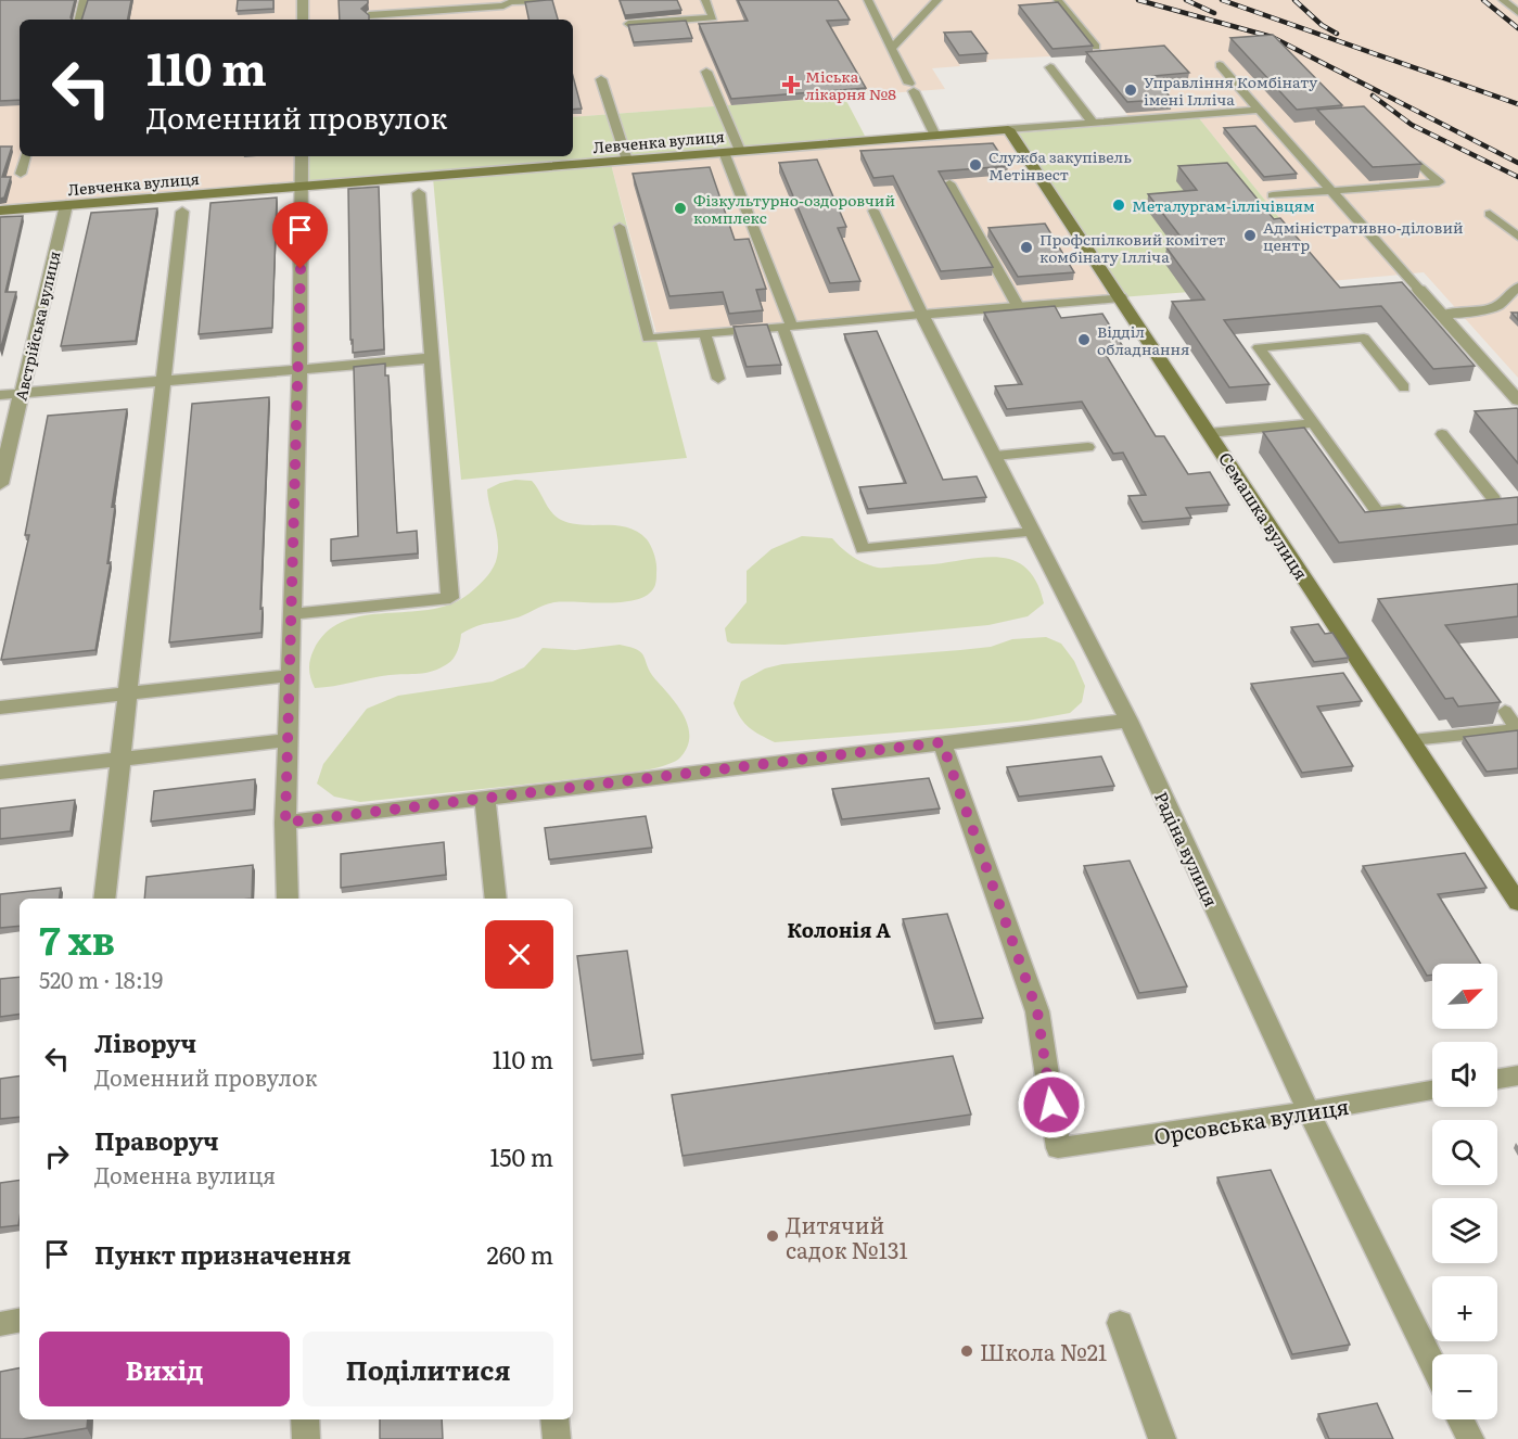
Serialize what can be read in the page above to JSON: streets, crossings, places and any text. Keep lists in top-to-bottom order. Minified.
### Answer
{"streets":{"street":["Левченка вулиця","Австрійська вулиця","Семашка вулиця","Радіна вулиця","Орсовська вулиця"]},"crossings":[["Левченка вулиця","Австрійська вулиця"],["Левченка вулиця","Семашка вулиця"],["Радіна вулиця","Орсовська вулиця"]],"districts":["Колонія А"],"places":{"health":["Міська лікарня №8"],"other":["Управління Комбінату імені Ілліча","Служба закупівель Метінвест","Металургам-іллічівцям","Фізкультурно-оздоровчий комплекс","Адміністративно-діловий центр","Профспілковий комітет комбінату Ілліча","Відділ обладнання","Дитячий садок №131","Школа №21"]},"north":"top right","page":{"turn":["110 m","Доменний провулок"],"heading":["7 хв","520 m · 18:19"],"map_buttons":["+","−"],"list":[{"name":"Ліворуч","note":"Доменний провулок","value":"110 m"},{"name":"Праворуч","note":"Доменна вулиця","value":"150 m"},{"name":"Пункт призначення","value":"260 m"}],"buttons":["Вихід","Поділитися"]}}
